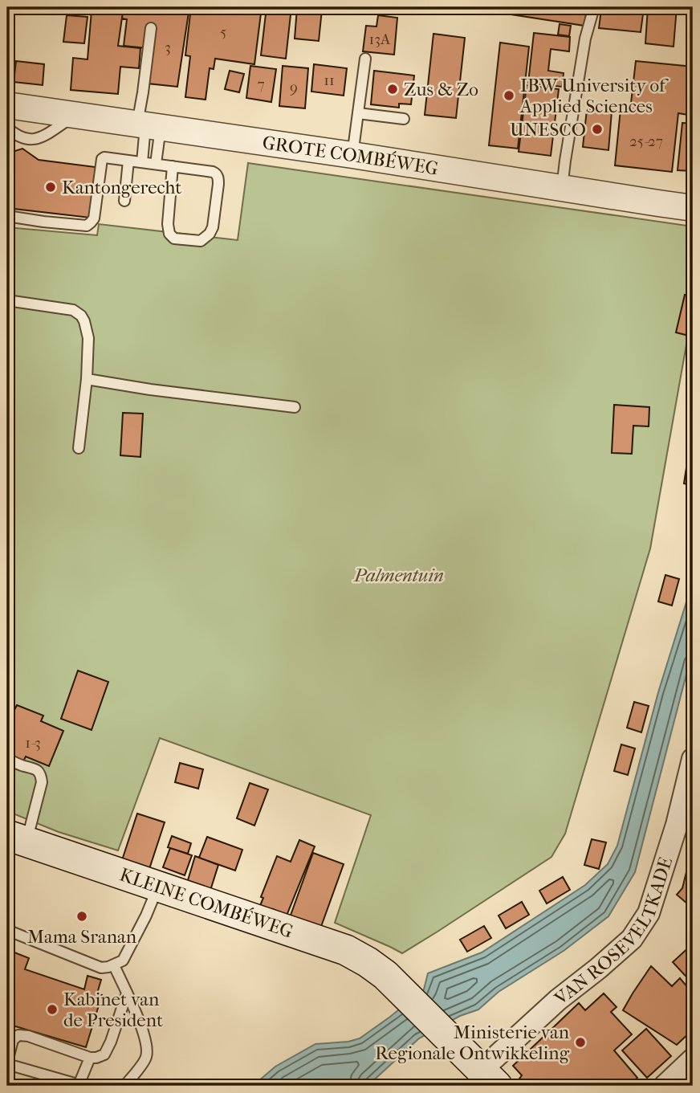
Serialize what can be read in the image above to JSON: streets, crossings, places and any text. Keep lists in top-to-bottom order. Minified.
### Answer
{"streets":{"main road":["KLEINE COMBÉWEG"],"street":["GROTE COMBÉWEG","VAN ROSEVELTKADE"]},"crossings":[["KLEINE COMBÉWEG","VAN ROSEVELTKADE"]],"parks":["Palmentuin"],"places":["Zus & Zo","IBW University of Applied Sciences","UNESCO","Kantongerecht","Mama Sranan","Kabinet van de President","Ministerie van Regionale Ontwikkeling"],"house_numbers":["5","13A","3","11","7","9","25-27","1-3"]}
